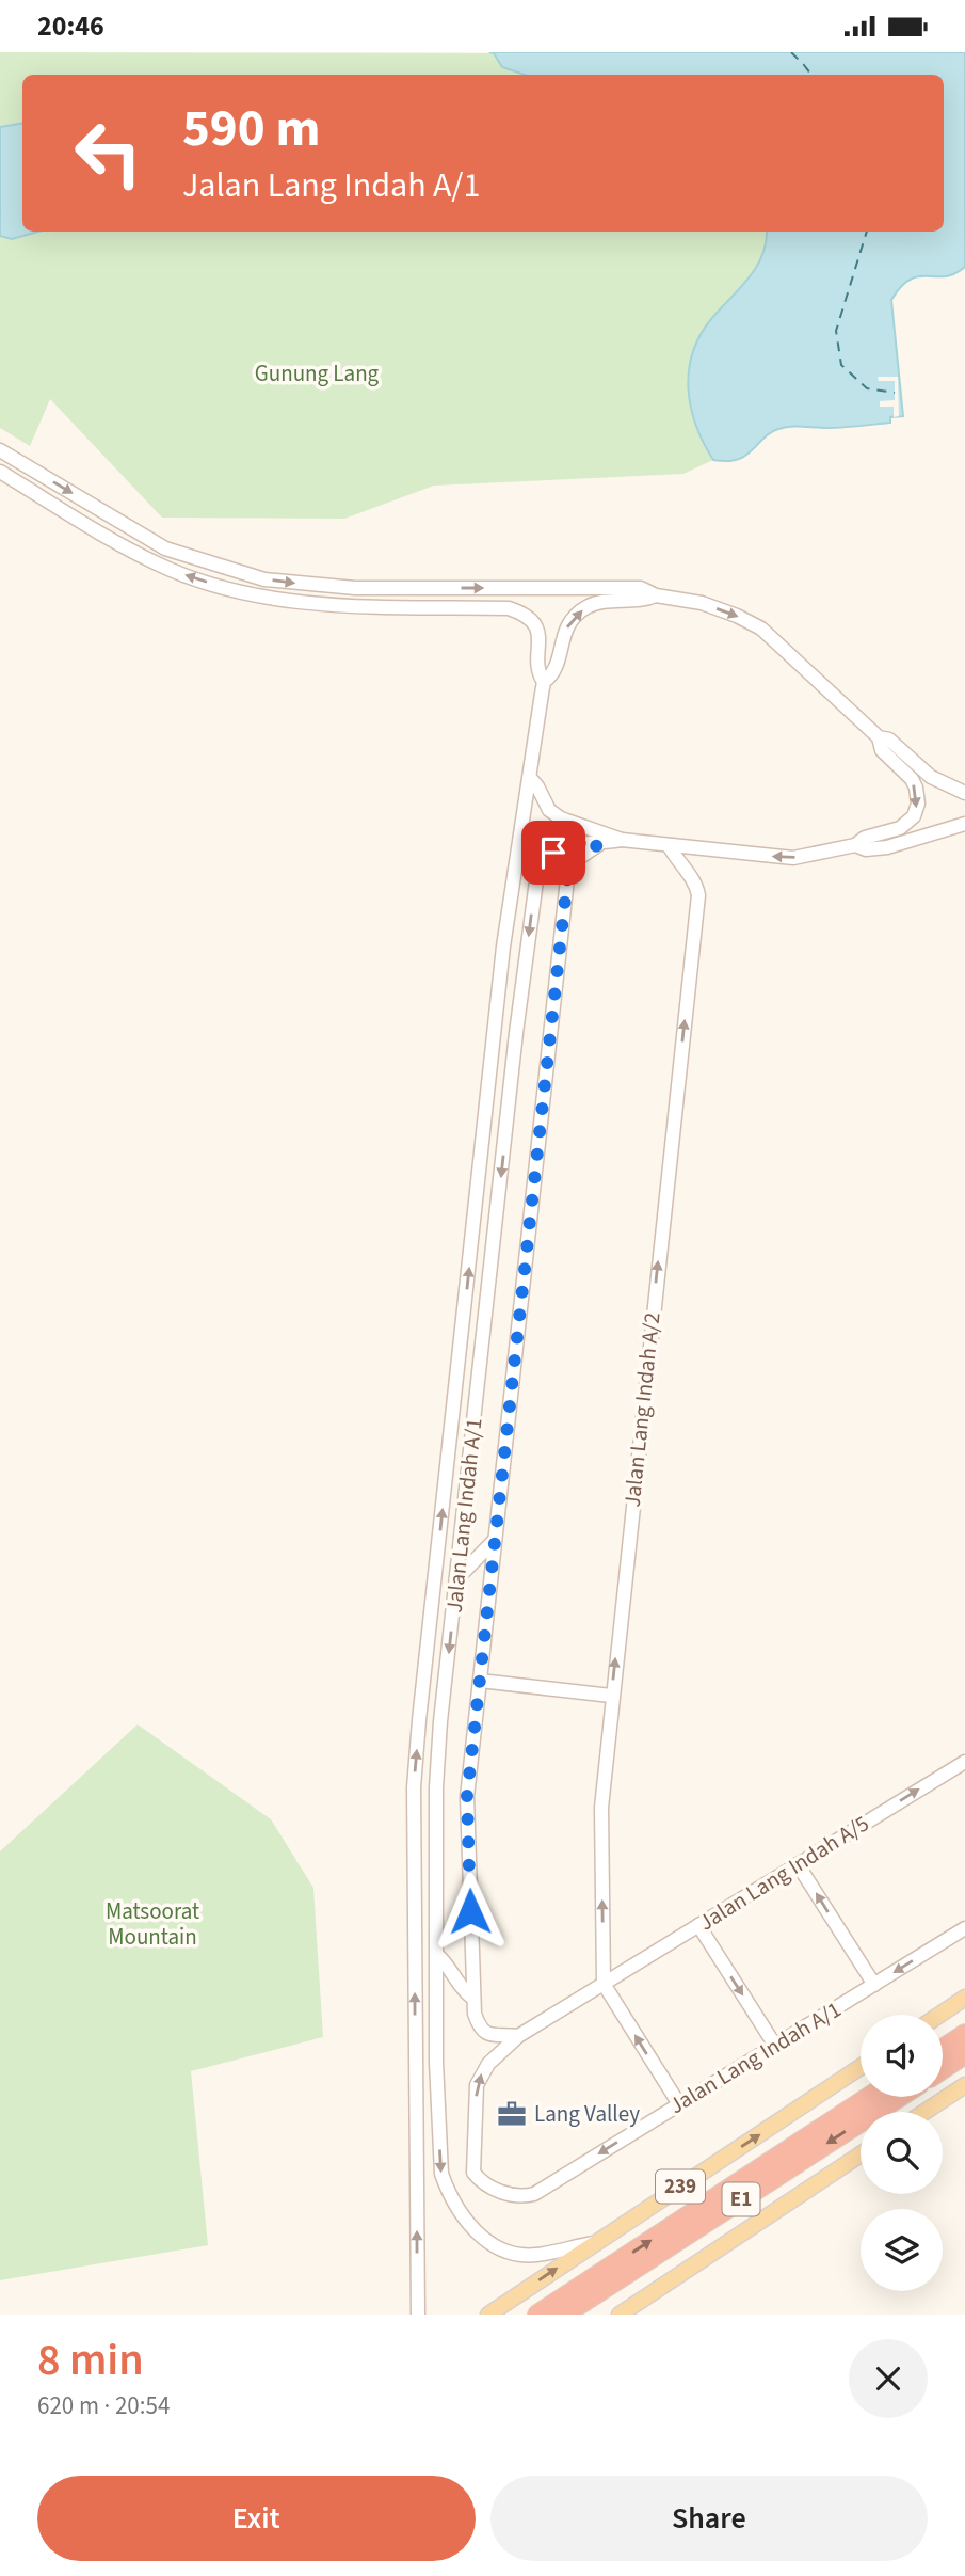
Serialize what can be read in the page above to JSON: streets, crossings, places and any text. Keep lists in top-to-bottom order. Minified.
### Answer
{"streets":{"highway":["E1"],"main road":["239"],"street":["Jalan Lang Indah A/2","Jalan Lang Indah A/1","Jalan Lang Indah A/5"]},"crossings":[["Jalan Lang Indah A/2","Jalan Lang Indah A/5"],["Jalan Lang Indah A/1","Jalan Lang Indah A/5"],["Jalan Lang Indah A/1","239"]],"one_way":["Jalan Lang Indah A/2","Jalan Lang Indah A/5"],"parks":["Gunung Lang","Matsoorat Mountain"],"places":{"office":["Lang Valley"]},"page":{"status":"20:46","turn":["590 m","Jalan Lang Indah A/1"],"heading":["8 min","620 m · 20:54"],"buttons":["Exit","Share"]}}
